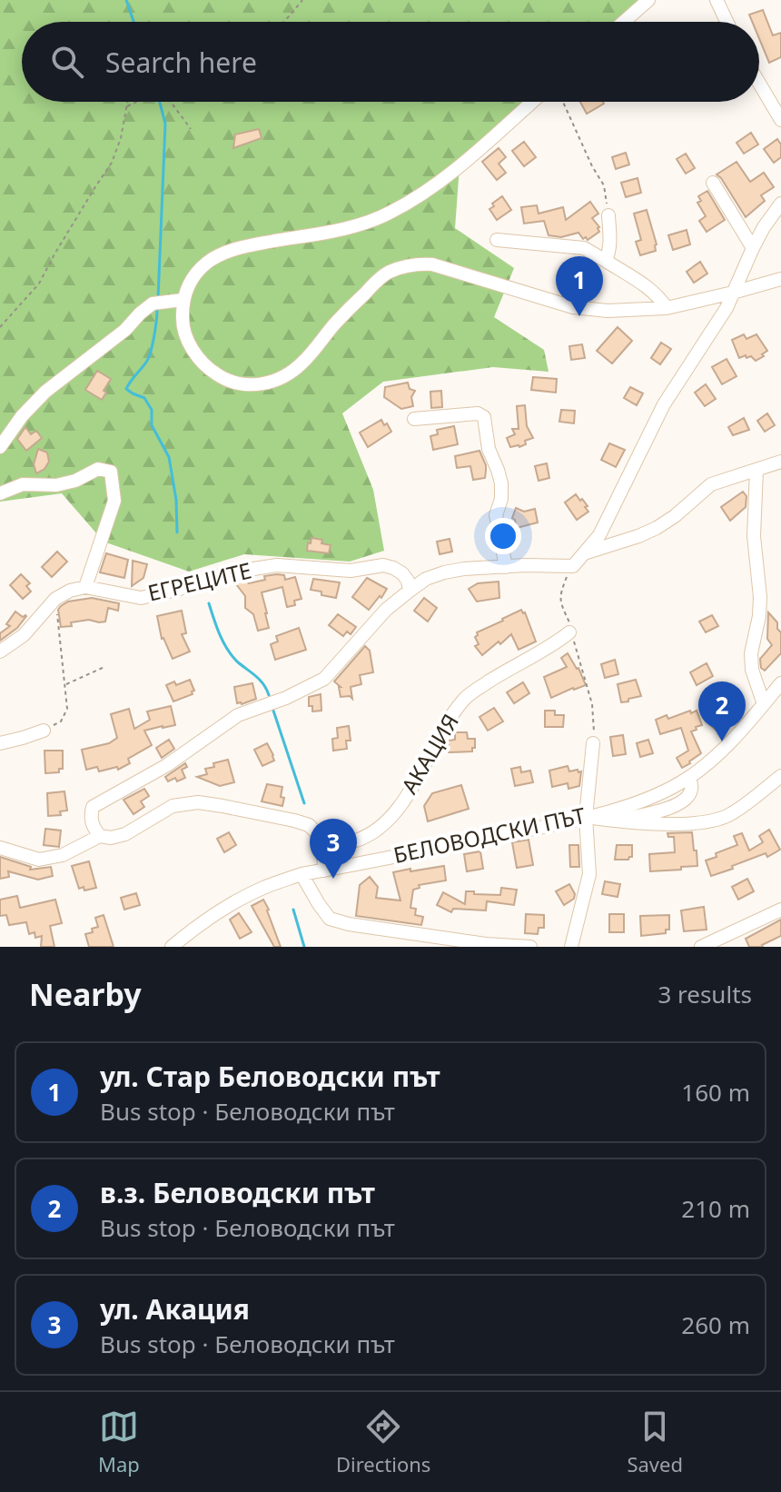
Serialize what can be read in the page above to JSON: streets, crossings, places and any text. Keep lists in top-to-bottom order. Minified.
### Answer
{"streets":{"street":["ЕГРЕЦИТЕ","АКАЦИЯ","БЕЛОВОДСКИ ПЪТ"]},"page":{"search":"Search here","pins":["1","2","3"],"heading":["Nearby","3 results"],"list":[{"mark":"1","name":"ул. Стар Беловодски път","note":"Bus stop · Беловодски път","value":"160 m"},{"mark":"2","name":"в.з. Беловодски път","note":"Bus stop · Беловодски път","value":"210 m"},{"mark":"3","name":"ул. Акация","note":"Bus stop · Беловодски път","value":"260 m"}],"nav":["Map","Directions","Saved"]}}
